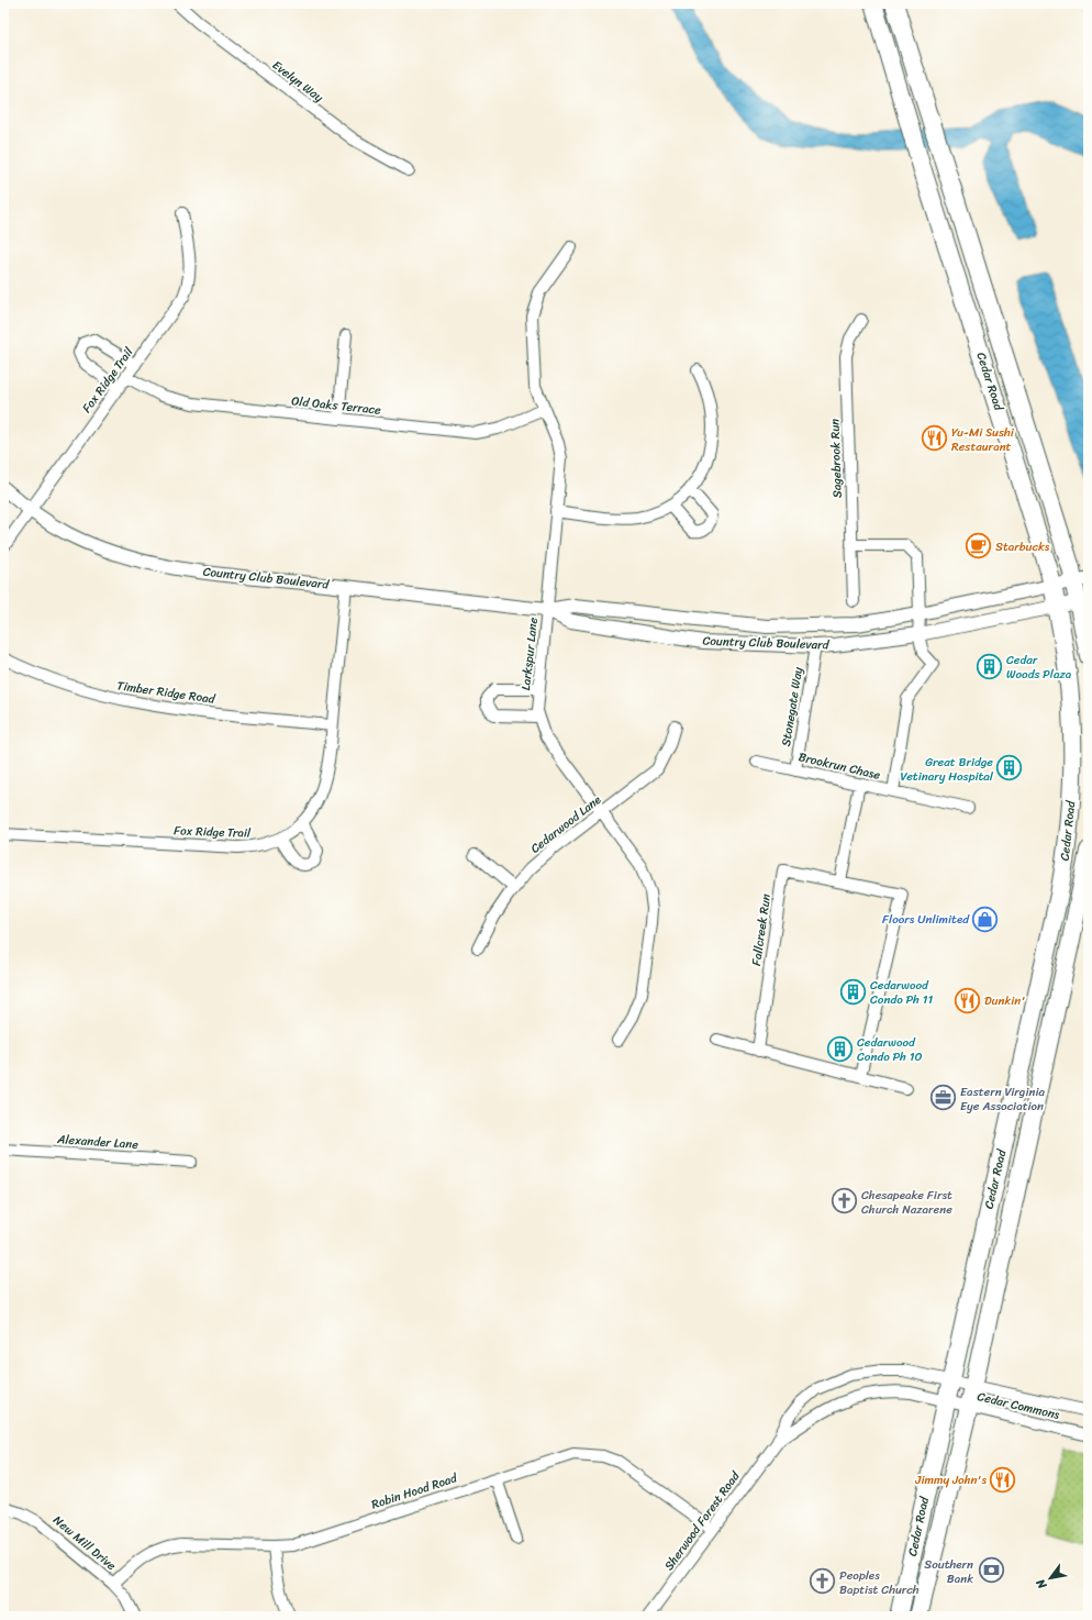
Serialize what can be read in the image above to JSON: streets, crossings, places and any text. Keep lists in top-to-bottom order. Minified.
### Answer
{"streets":{"main road":["Cedar Road"],"street":["Evelyn Way","Fox Ridge Trail","Old Oaks Terrace","Sagebrook Run","Country Club Boulevard","Larkspur Lane","Timber Ridge Road","Stonegate Way","Brookrun Chase","Cedarwood Lane","Fallcreek Run","Alexander Lane","Cedar Commons","Robin Hood Road","Sherwood Forest Road","New Mill Drive"]},"crossings":[["Fox Ridge Trail","Old Oaks Terrace"],["Fox Ridge Trail","Country Club Boulevard"],["Fox Ridge Trail","Timber Ridge Road"],["Cedar Road","Country Club Boulevard"],["Cedar Road","Cedar Commons"],["Cedar Road","Sherwood Forest Road"],["Old Oaks Terrace","Larkspur Lane"],["Country Club Boulevard","Larkspur Lane"],["Country Club Boulevard","Stonegate Way"],["Larkspur Lane","Cedarwood Lane"],["Stonegate Way","Brookrun Chase"],["Cedar Commons","Sherwood Forest Road"],["Robin Hood Road","Sherwood Forest Road"],["Robin Hood Road","New Mill Drive"]],"places":{"restaurant":["Yu-Mi Sushi Restaurant","Dunkin'","Jimmy John's"],"cafe":["Starbucks"],"building":["Cedar Woods Plaza","Great Bridge Vetinary Hospital","Cedarwood Condo Ph 11","Cedarwood Condo Ph 10"],"shop":["Floors Unlimited"],"office":["Eastern Virginia Eye Association"],"church":["Chesapeake First Church Nazarene","Peoples Baptist Church"],"bank":["Southern Bank"]},"north":"bottom left"}
